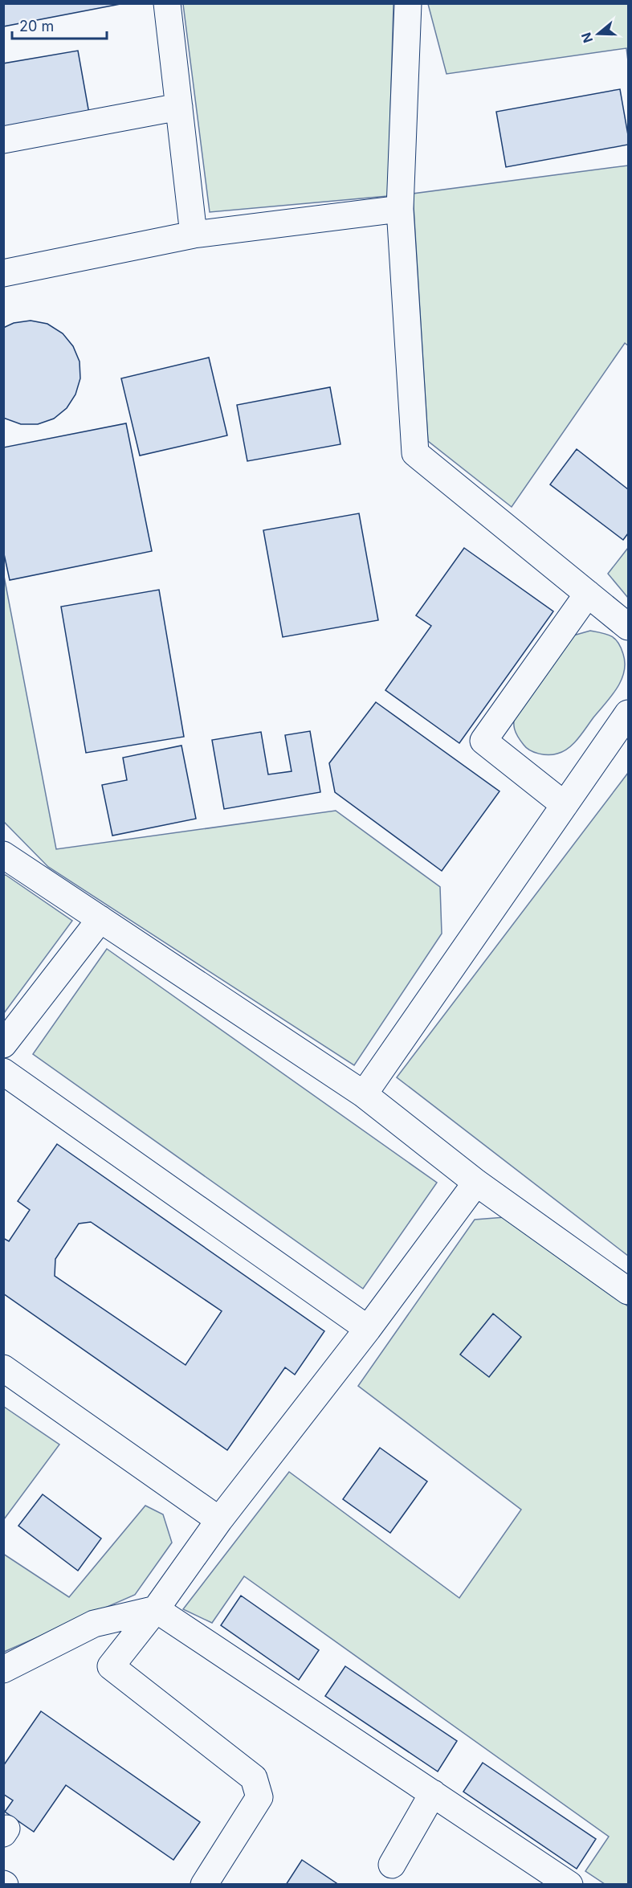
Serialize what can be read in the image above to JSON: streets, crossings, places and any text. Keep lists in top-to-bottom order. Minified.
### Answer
{"scale_bar":"20 m","north":"left"}
